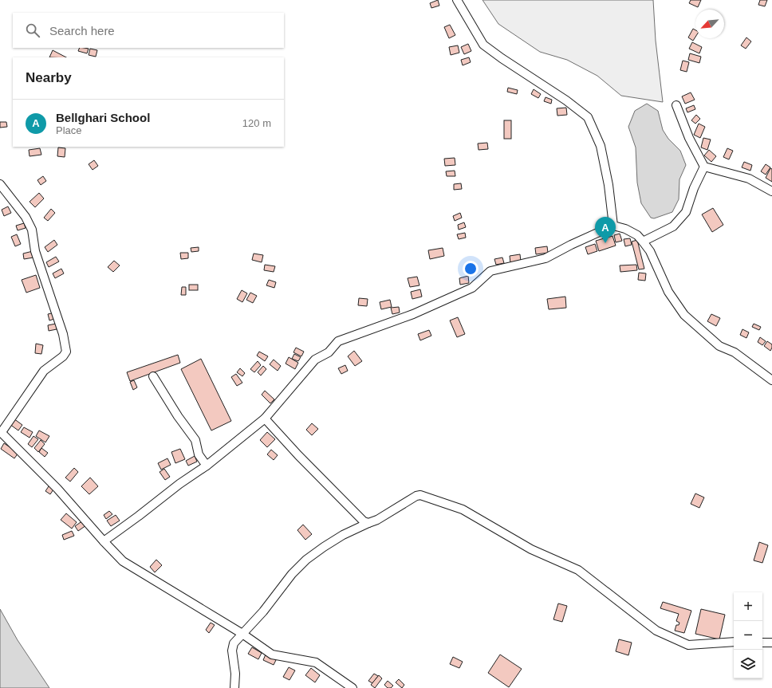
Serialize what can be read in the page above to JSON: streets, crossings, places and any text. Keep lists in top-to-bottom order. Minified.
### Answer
{"north":"bottom left","page":{"search":"Search here","heading":"Nearby","list":[{"mark":"A","name":"Bellghari School","note":"Place","value":"120 m"}],"pins":"A","map_buttons":["+","−"]}}
